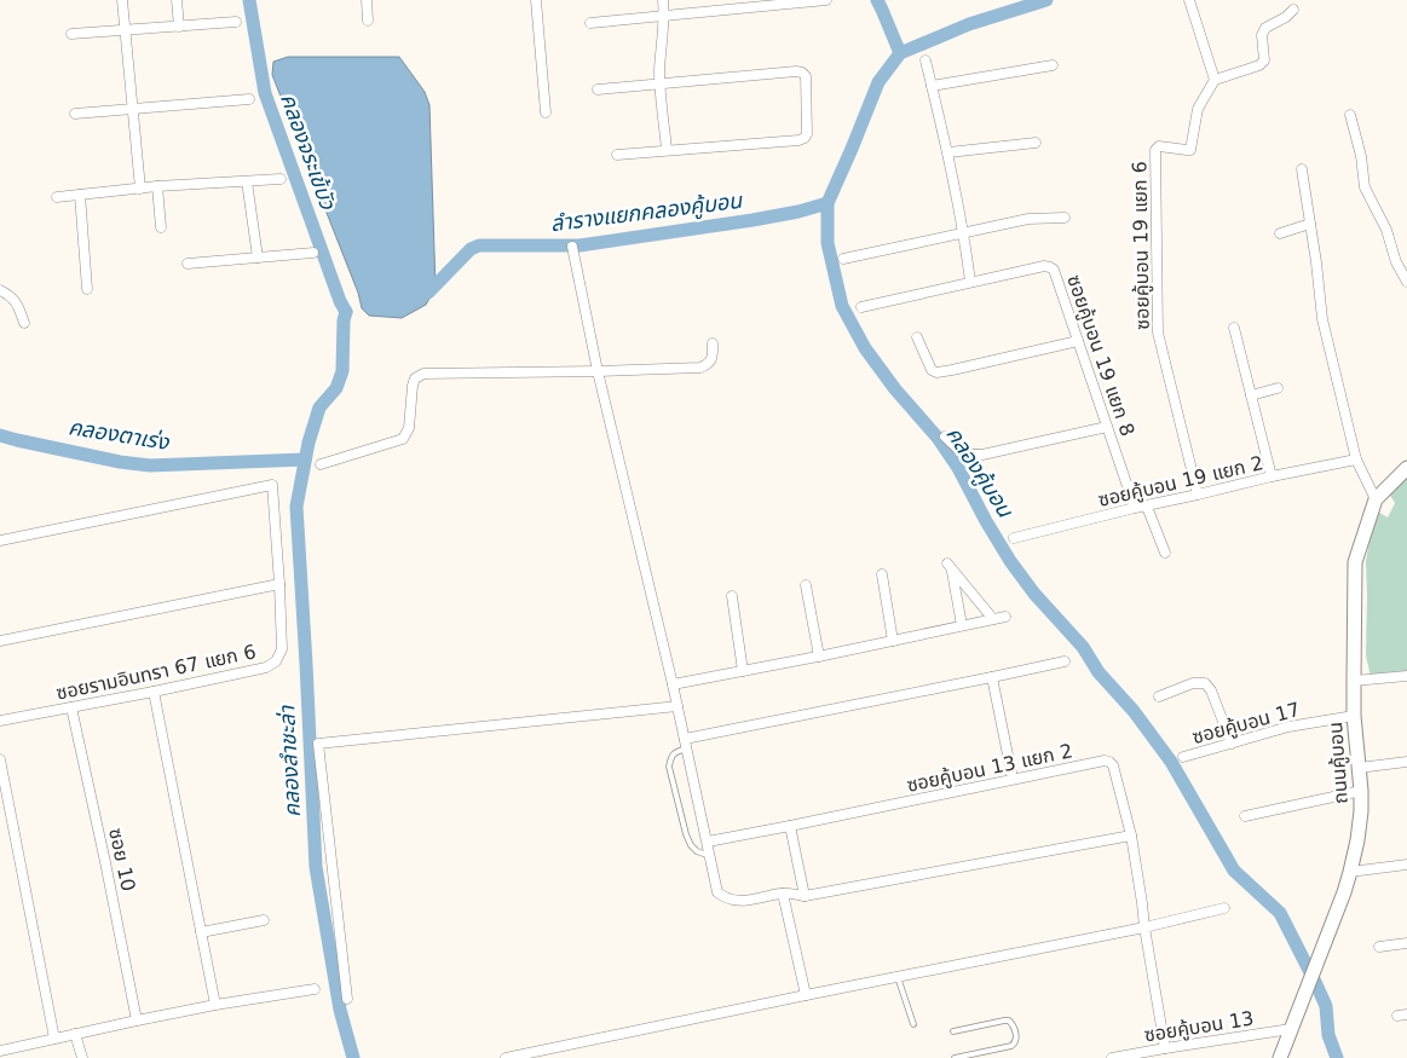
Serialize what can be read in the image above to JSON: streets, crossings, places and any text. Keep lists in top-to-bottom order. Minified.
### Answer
{"streets":{"main road":["ถนนคู้บอน"],"street":["ซอยคู้บอน 19 แยก 6","ซอยคู้บอน 19 แยก 8","ซอยคู้บอน 19 แยก 2","ซอยรามอินทรา 67 แยก 6","ซอยคู้บอน 17","ซอยคู้บอน 13 แยก 2","ซอย 10","ซอยคู้บอน 13"]},"crossings":[["ซอยคู้บอน 19 แยก 6","ซอยคู้บอน 19 แยก 2"],["ซอยคู้บอน 19 แยก 8","ซอยคู้บอน 19 แยก 2"],["ซอยรามอินทรา 67 แยก 6","ซอย 10"],["ซอยคู้บอน 17","ถนนคู้บอน"],["ถนนคู้บอน","ซอยคู้บอน 13"],["ซอยคู้บอน 13 แยก 2","ซอยคู้บอน 13"]],"water":["คลองจระเข้บัว","ลำรางแยกคลองคู้บอน","คลองตาเร่ง","คลองคู้บอน","คลองลำชะล่า"]}
